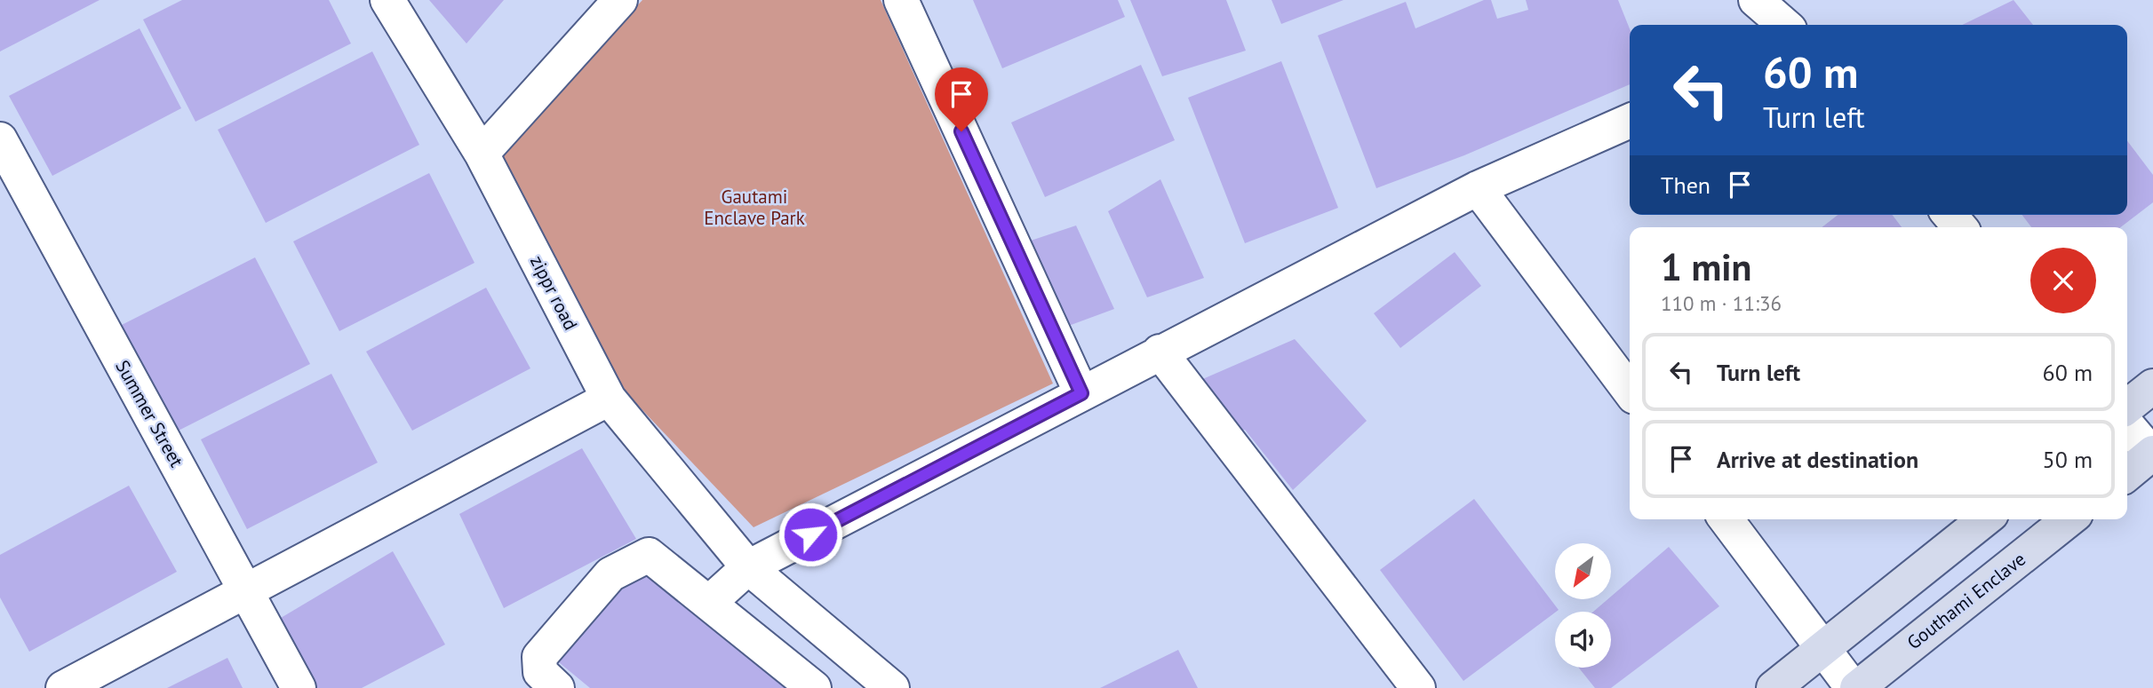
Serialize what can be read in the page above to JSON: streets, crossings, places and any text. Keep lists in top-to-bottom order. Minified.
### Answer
{"streets":{"street":["zippr road","Summer Street","Gouthami Enclave"]},"parks":["Gautami Enclave Park"],"north":"bottom left","page":{"turn":["60 m","Turn left"],"then":"Then","heading":["1 min","110 m · 11:36"],"list":[{"name":"Turn left","value":"60 m"},{"name":"Arrive at destination","value":"50 m"}]}}
